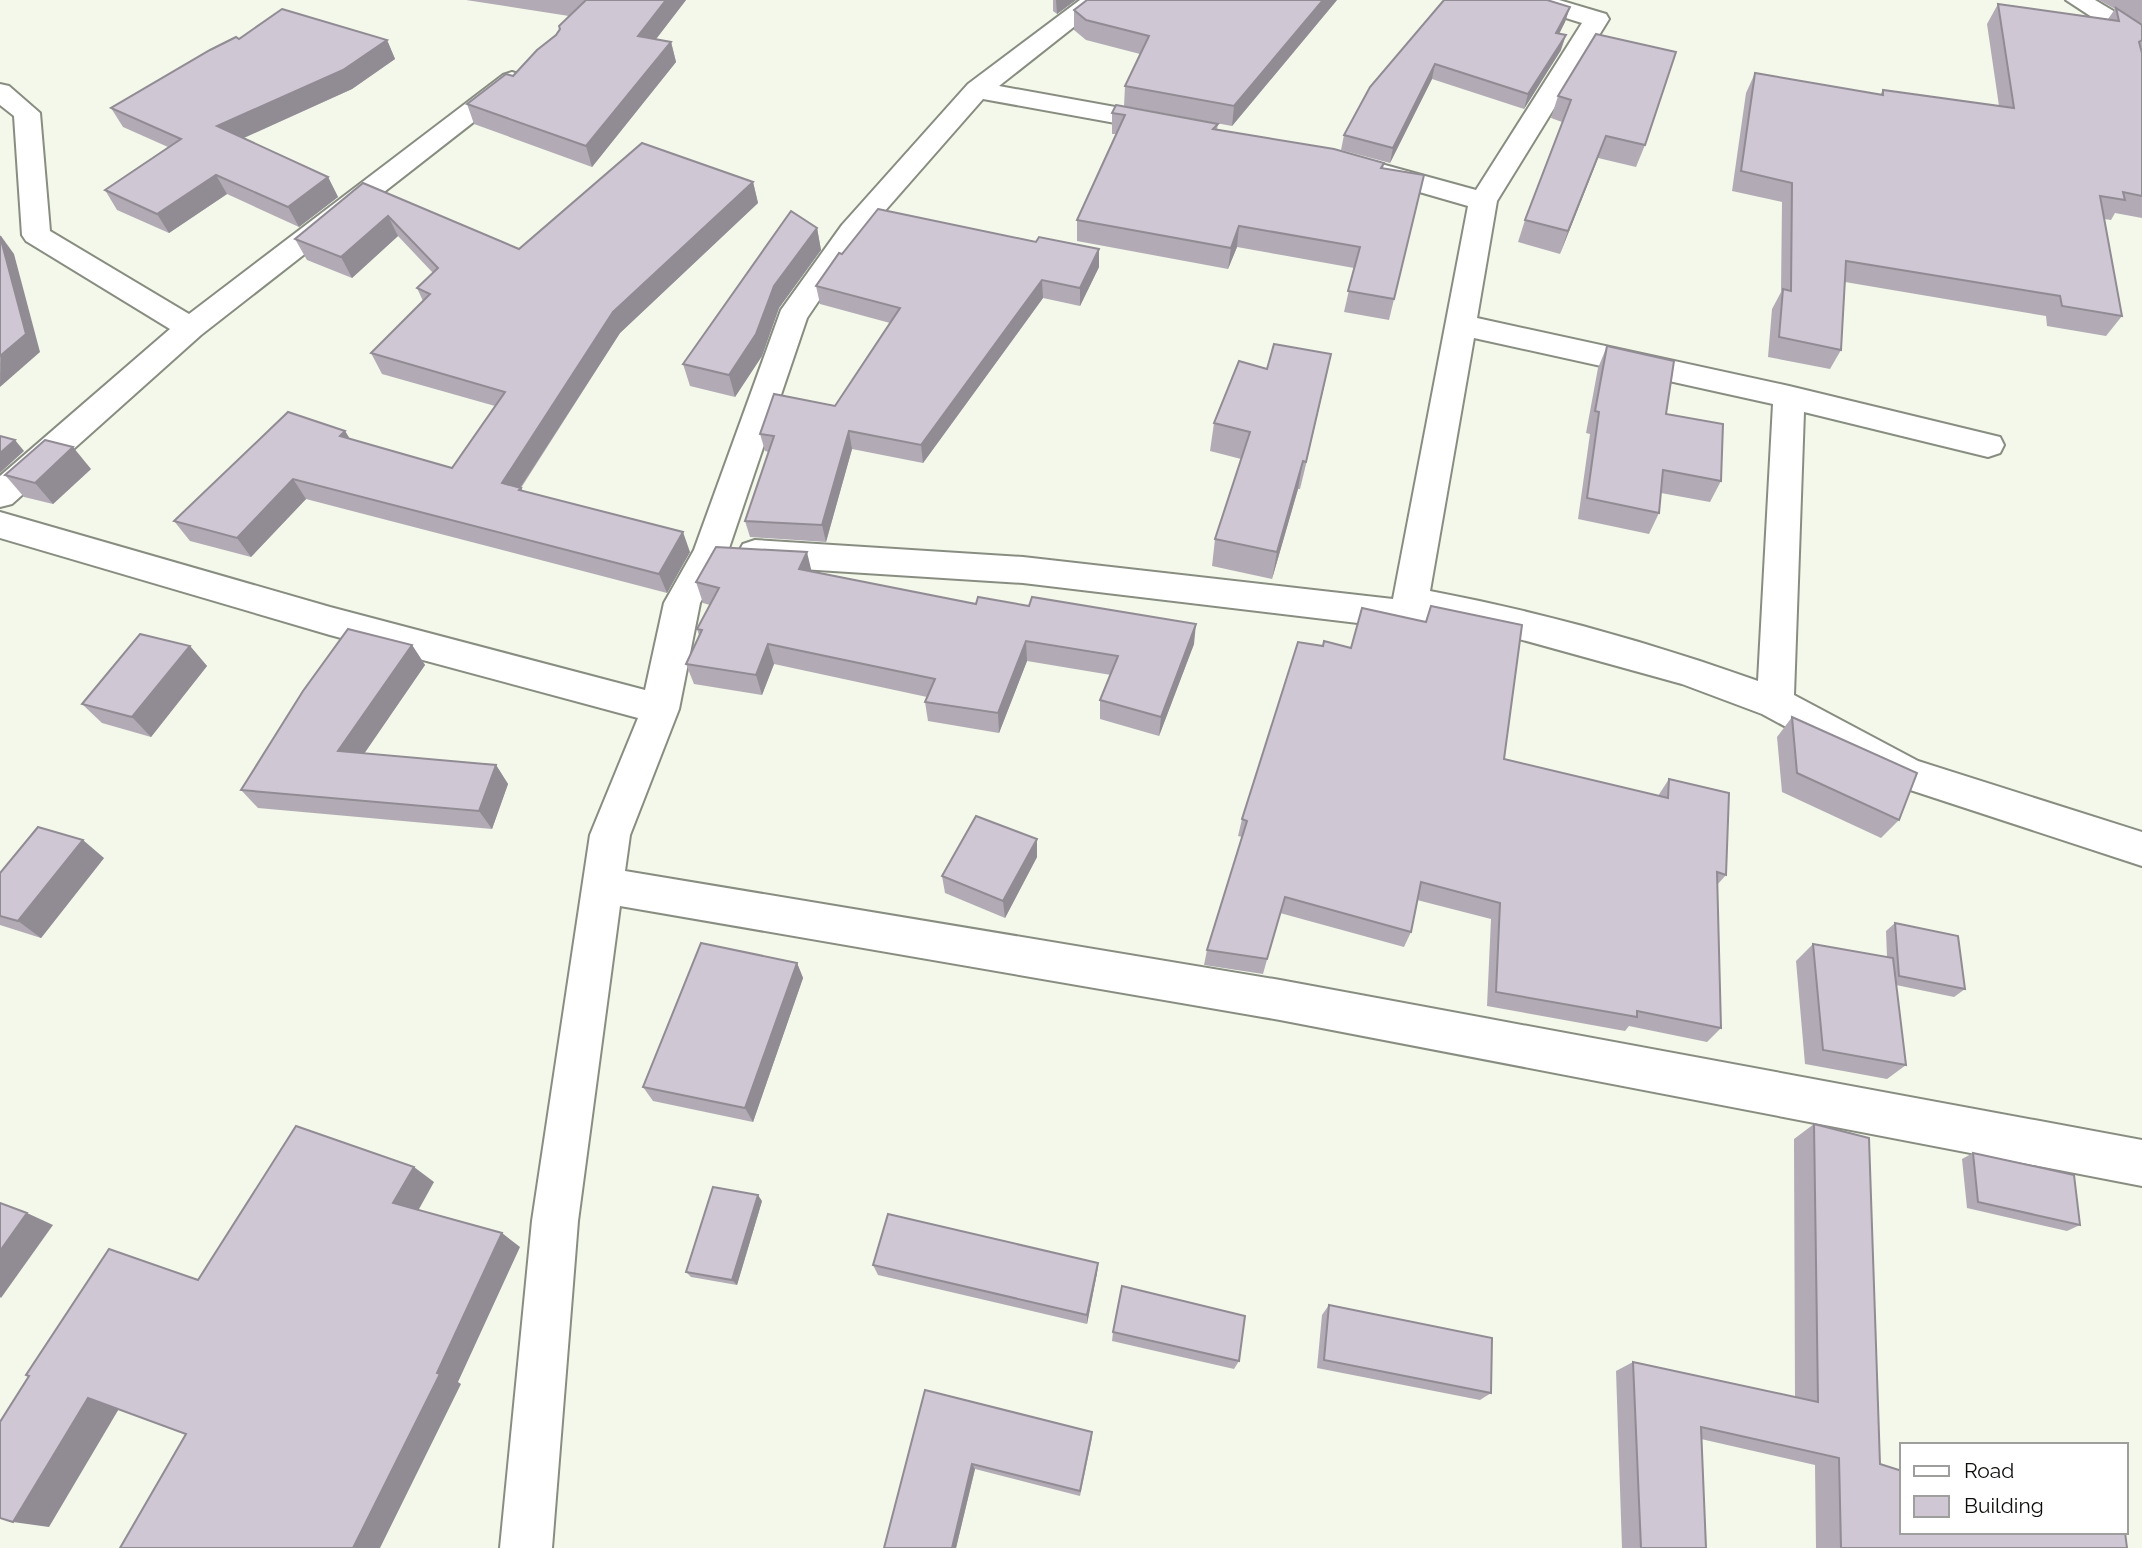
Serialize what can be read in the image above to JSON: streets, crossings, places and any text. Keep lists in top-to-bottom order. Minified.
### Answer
{"legend":["Road","Building"]}
